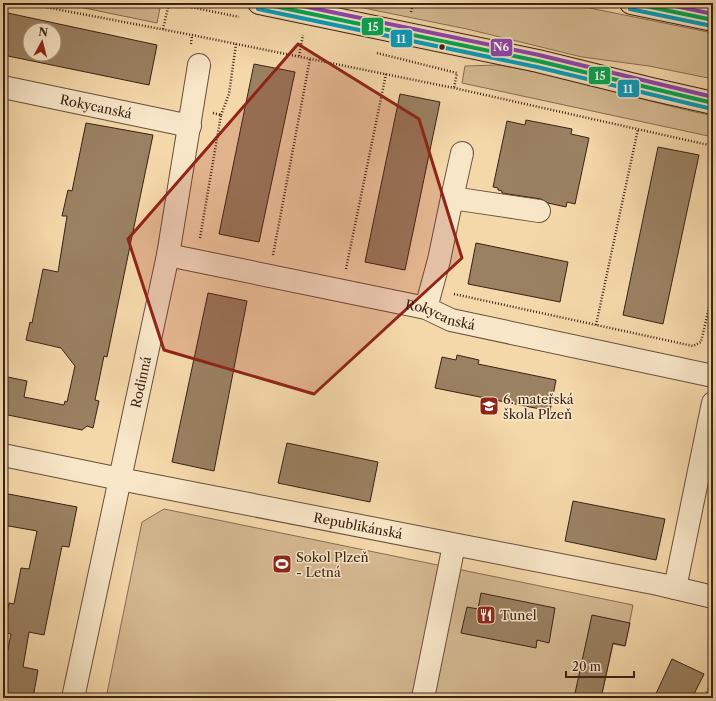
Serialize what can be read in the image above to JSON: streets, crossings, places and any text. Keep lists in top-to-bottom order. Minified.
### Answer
{"streets":{"street":["Rokycanská","Rodinná","Republikánská"]},"crossings":[["Rokycanská","Rodinná"],["Rodinná","Republikánská"]],"places":{"school or university":["6. mateřská škola Plzeň"],"sports":["Sokol Plzeň - Letná"],"restaurant":["Tunel"]},"lines":["transit line 15","transit line N6","transit line 11"],"scale_bar":"20 m","north":"top"}
